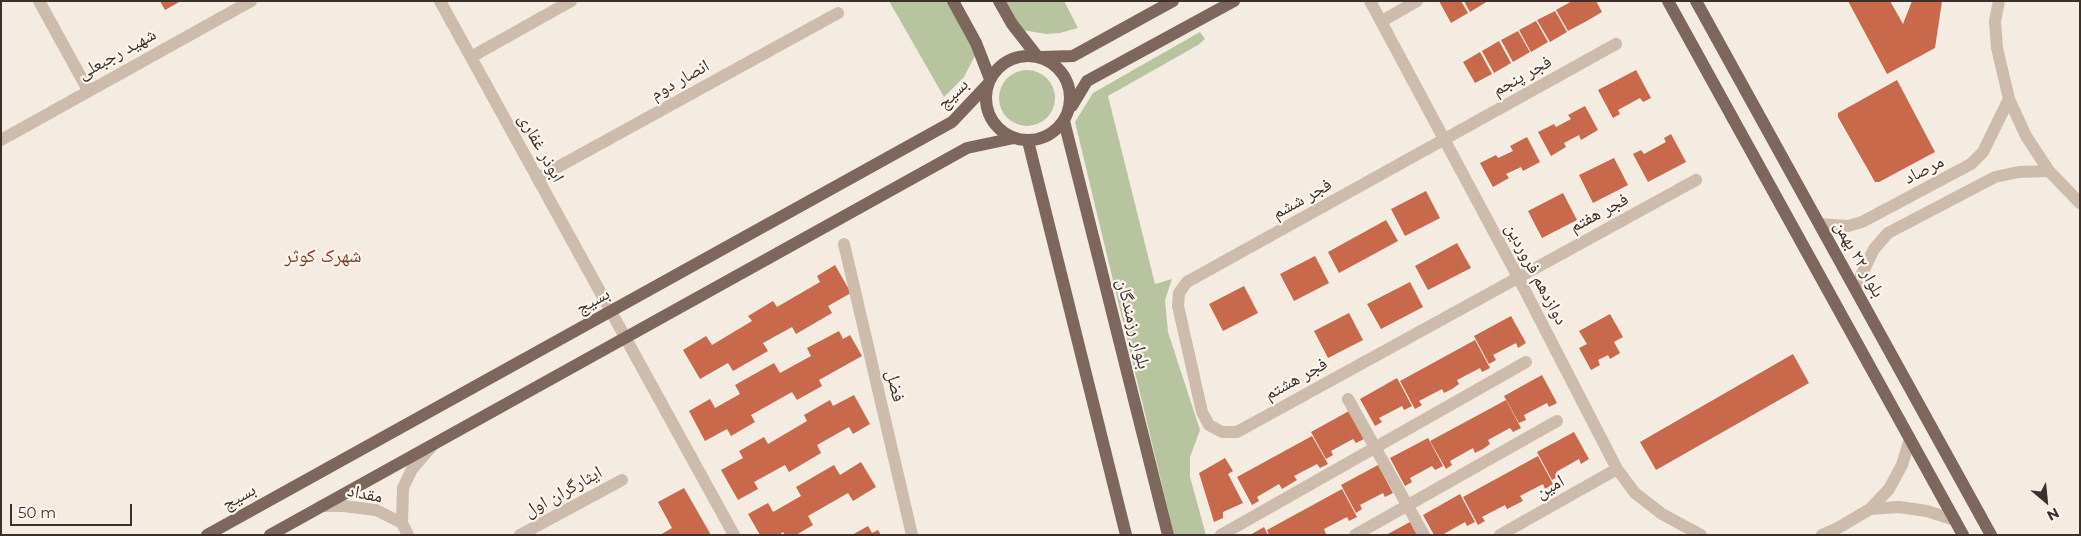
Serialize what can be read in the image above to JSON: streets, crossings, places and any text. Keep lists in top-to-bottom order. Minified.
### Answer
{"streets":{"main road":["بسیج","بلوار ۲۲ بهمن","بلوار رزمندگان"],"street":["شهید رجبعلی","فجر پنجم","انصار دوم","ابوذر غفاری","مرصاد","فجر ششم","فجر هفتم","دوازدهم فروردین","فجر هشتم","فضل","امین","ایثارگران اول","مقداد"]},"crossings":[["فجر پنجم","فجر ششم"],["فجر پنجم","دوازدهم فروردین"],["انصار دوم","ابوذر غفاری"],["بسیج","ابوذر غفاری"],["بسیج","بلوار رزمندگان"],["مرصاد","بلوار ۲۲ بهمن"],["فجر ششم","دوازدهم فروردین"],["فجر ششم","فجر هشتم"],["فجر هفتم","دوازدهم فروردین"],["فجر هفتم","فجر هشتم"],["دوازدهم فروردین","فجر هشتم"],["دوازدهم فروردین","امین"]],"districts":["شهرک کوثر"],"scale_bar":"50 m","north":"bottom right"}
